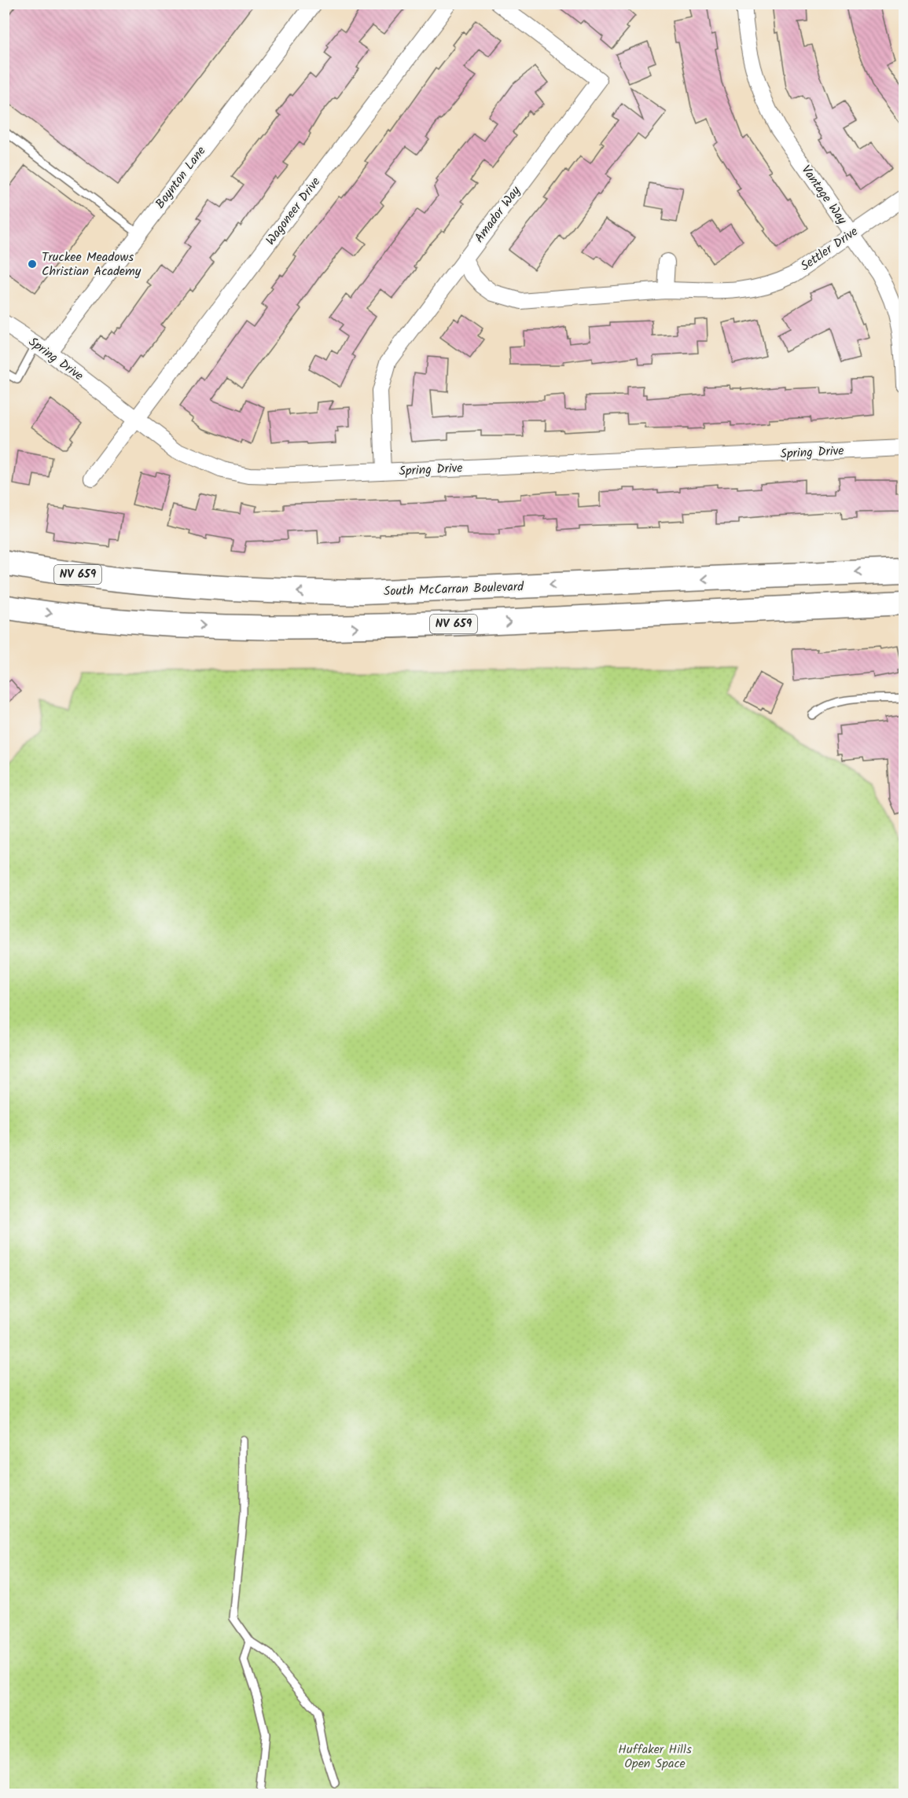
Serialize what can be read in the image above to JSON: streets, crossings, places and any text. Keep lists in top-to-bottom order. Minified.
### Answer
{"streets":{"main road":["NV 659","South McCarran Boulevard"],"street":["Boynton Lane","Vantage Way","Wagoneer Drive","Amador Way","Settler Drive","Spring Drive"]},"crossings":[["Boynton Lane","Spring Drive"],["Vantage Way","Settler Drive"],["Wagoneer Drive","Spring Drive"],["Amador Way","Settler Drive"],["Amador Way","Spring Drive"]],"parks":["Huffaker Hills Open Space"],"places":["Truckee Meadows Christian Academy"]}
